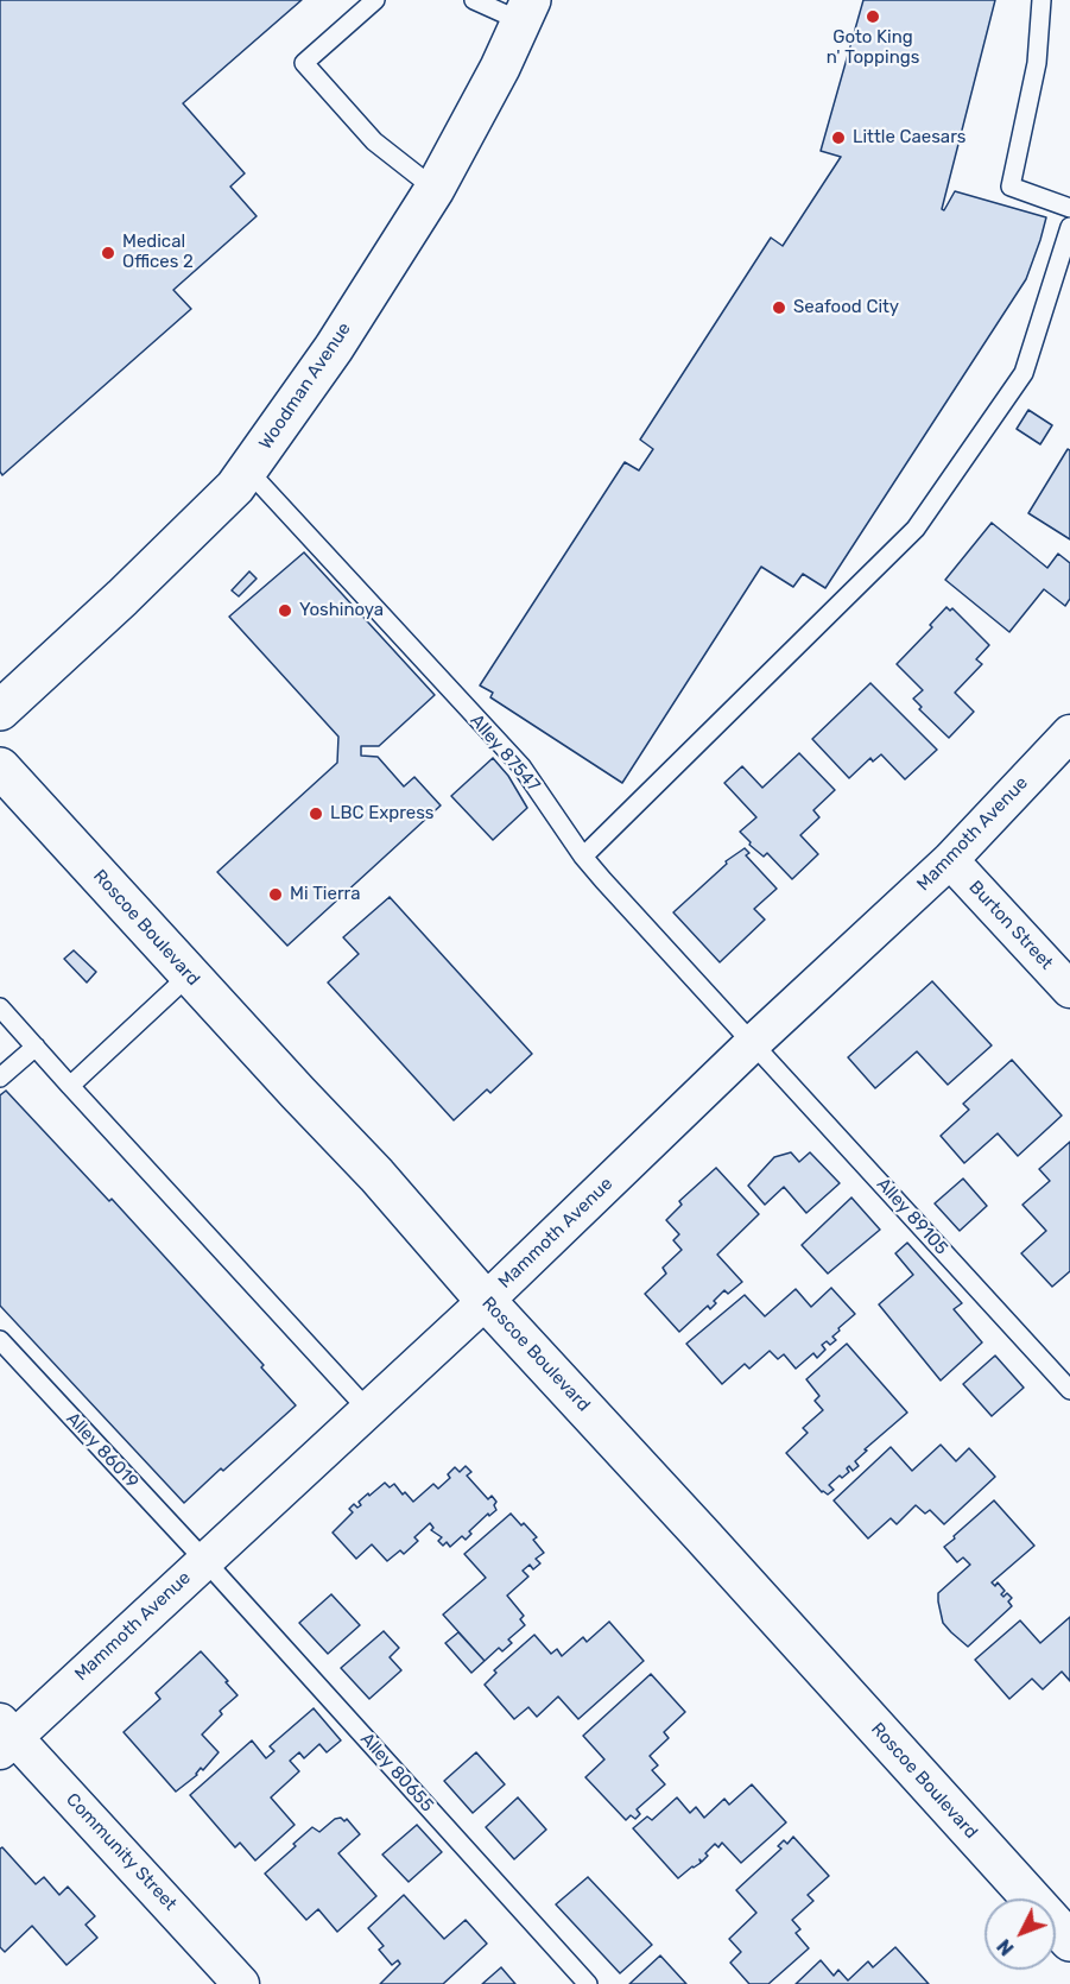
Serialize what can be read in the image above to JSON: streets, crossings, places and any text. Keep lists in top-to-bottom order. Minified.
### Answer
{"streets":{"main road":["Woodman Avenue","Roscoe Boulevard"],"street":["Mammoth Avenue","Burton Street","Community Street"],"lane":["Alley 87547","Alley 89105","Alley 86019","Alley 80655"]},"crossings":[["Woodman Avenue","Alley 87547"],["Alley 87547","Mammoth Avenue"],["Alley 87547","Alley 89105"],["Mammoth Avenue","Burton Street"],["Mammoth Avenue","Roscoe Boulevard"],["Mammoth Avenue","Alley 89105"],["Mammoth Avenue","Alley 86019"],["Mammoth Avenue","Alley 80655"],["Mammoth Avenue","Community Street"],["Alley 86019","Alley 80655"]],"places":["Goto King n' Toppings","Little Caesars","Medical Offices 2","Seafood City","Yoshinoya","LBC Express","Mi Tierra"],"north":"bottom left"}
